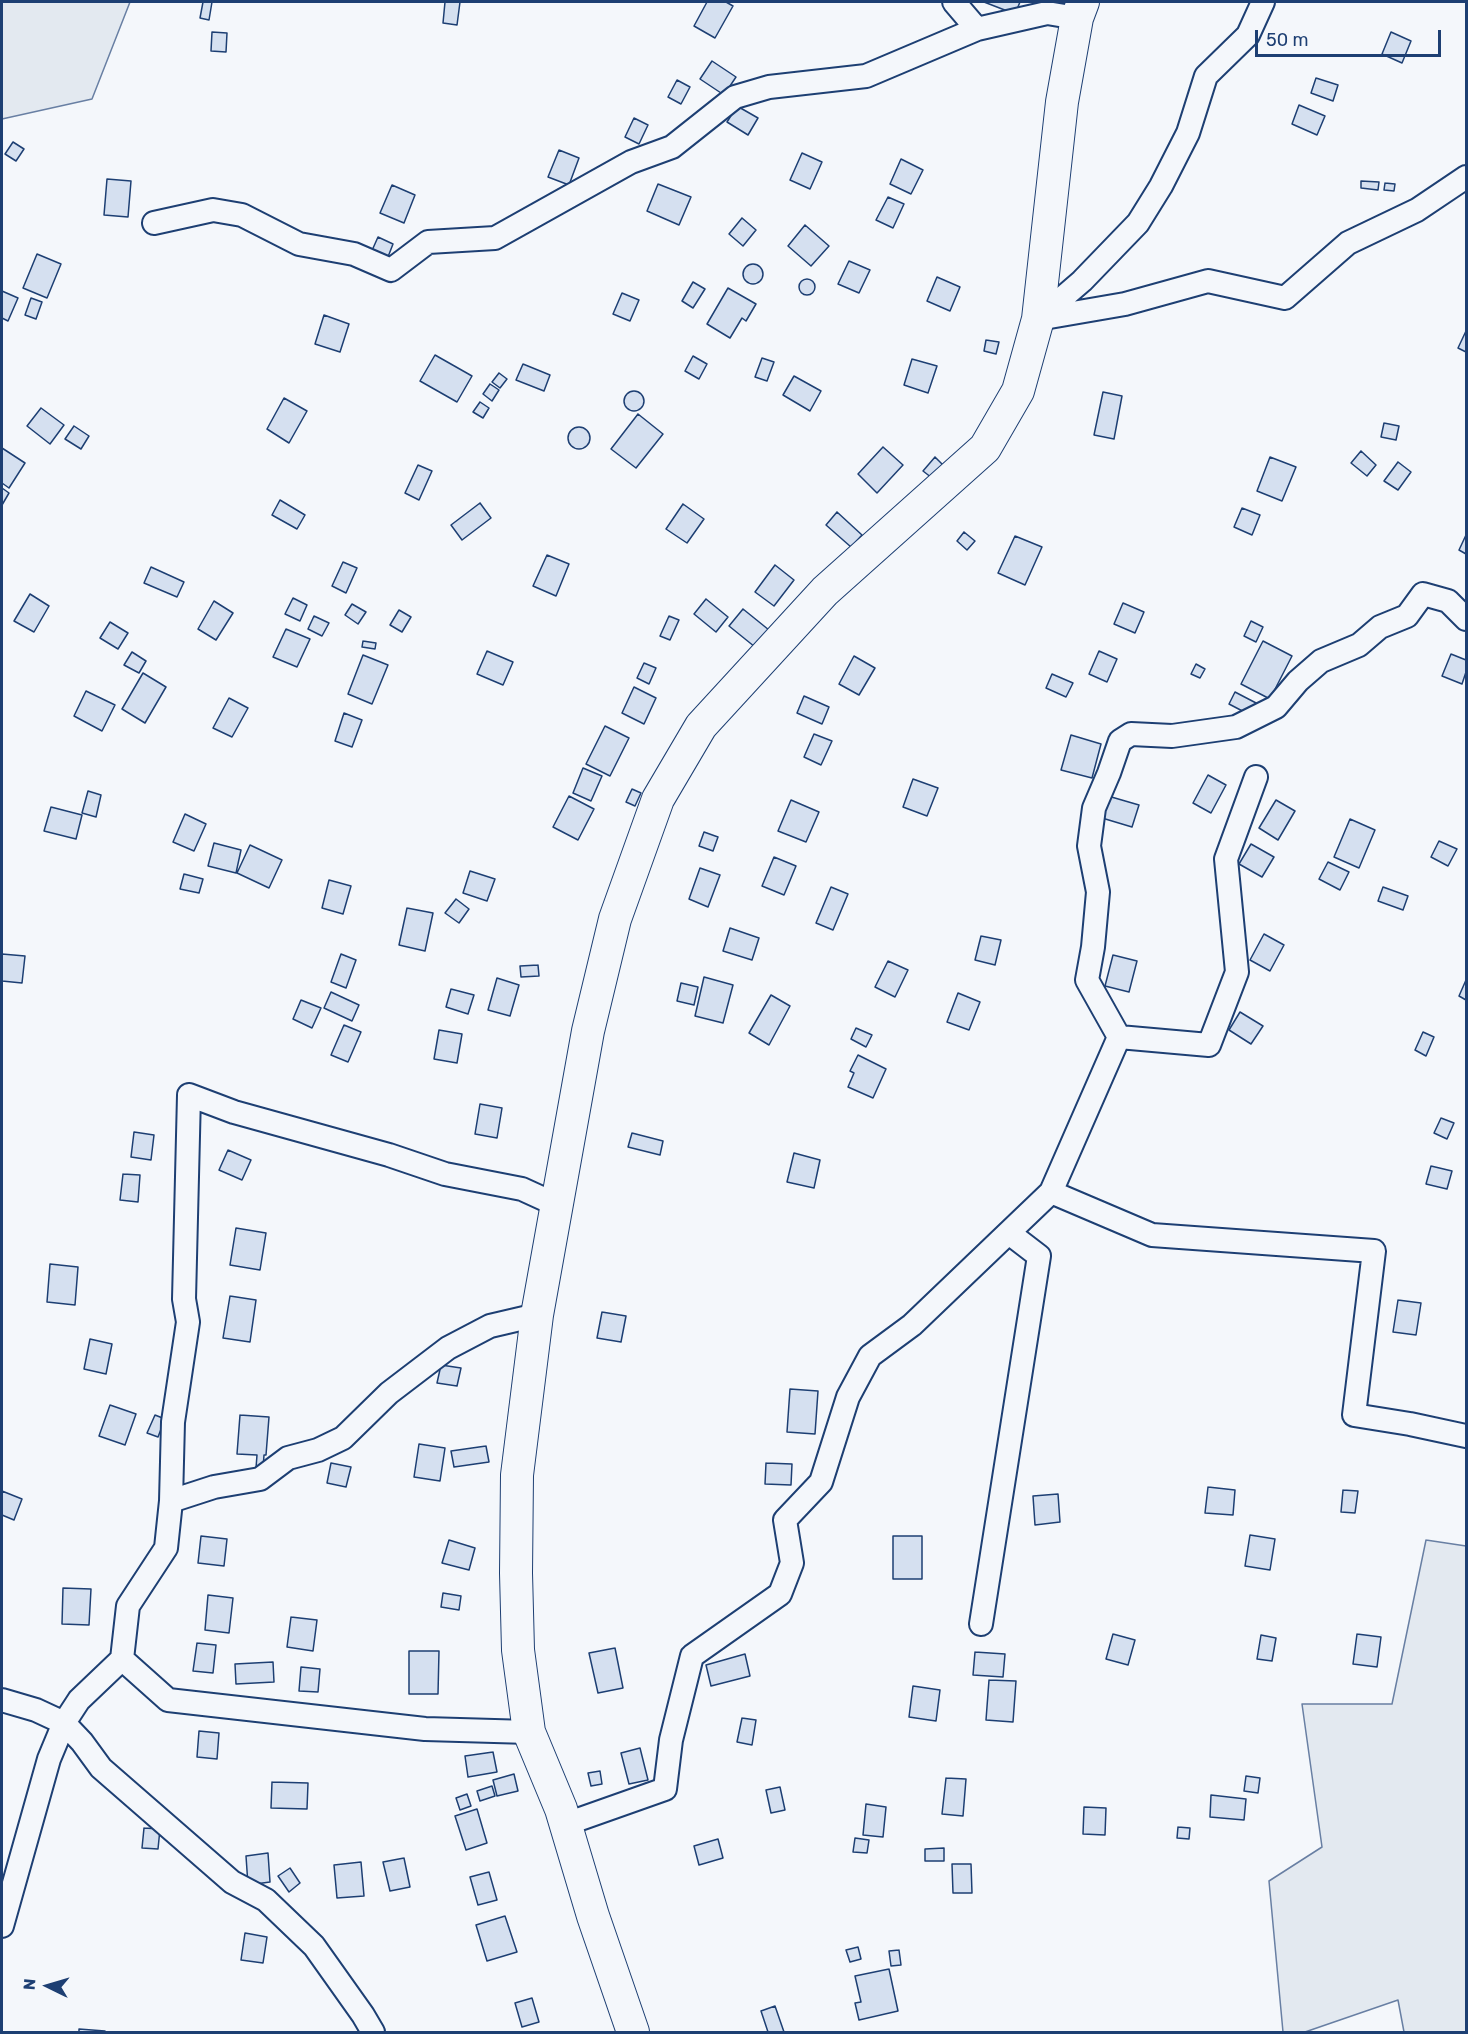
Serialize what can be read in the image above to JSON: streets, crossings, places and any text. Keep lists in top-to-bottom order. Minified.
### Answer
{"scale_bar":"50 m","north":"left"}
